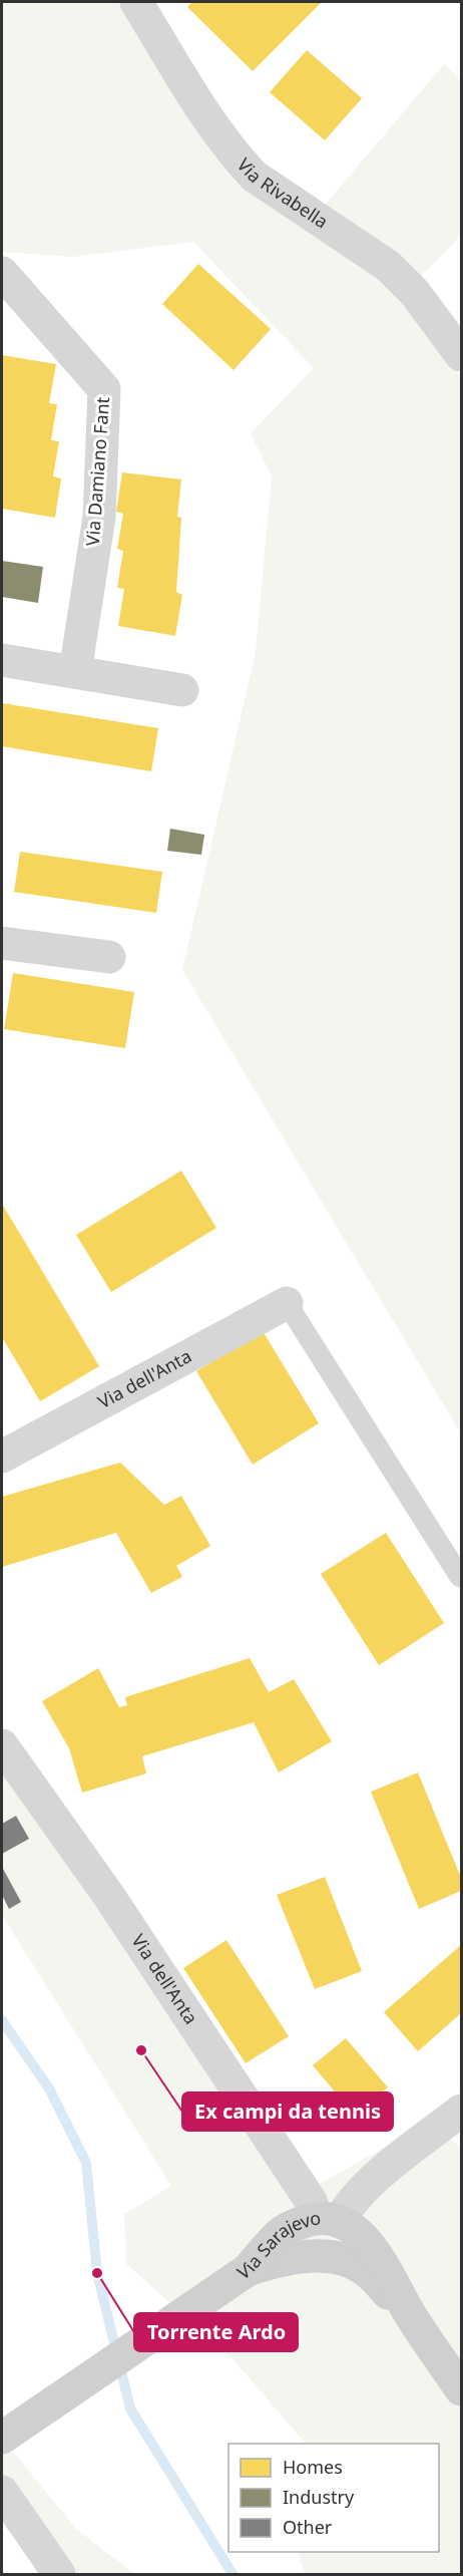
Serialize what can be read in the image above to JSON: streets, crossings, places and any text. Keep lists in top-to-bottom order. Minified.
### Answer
{"streets":{"main road":["Via Sarajevo"],"street":["Via Rivabella","Via Damiano Fant","Via dell'Anta"]},"crossings":[["Via dell'Anta","Via Sarajevo"]],"places":["Ex campi da tennis","Torrente Ardo"],"legend":["Homes","Industry","Other"]}
